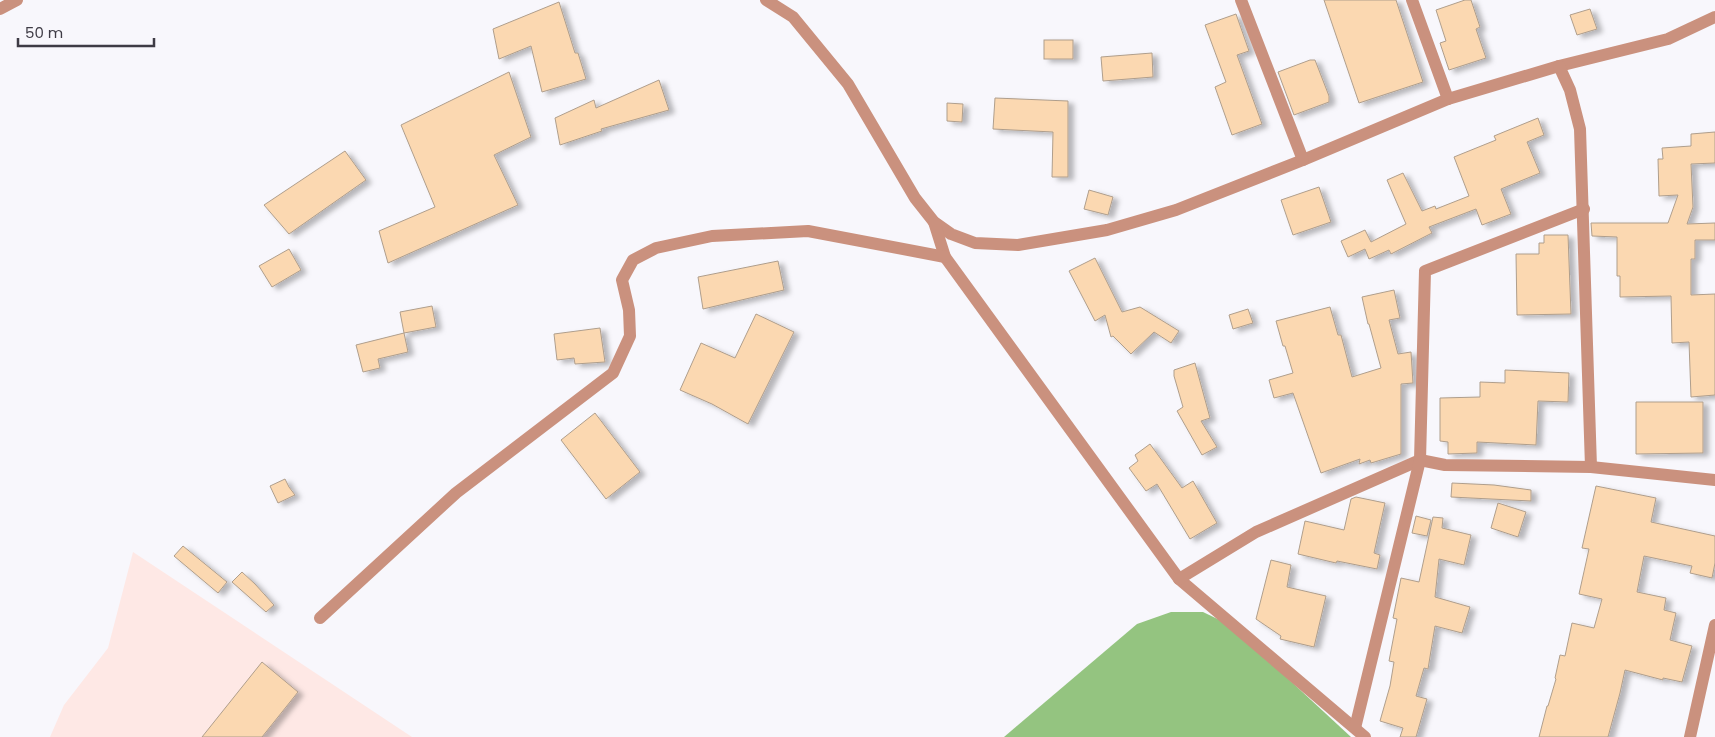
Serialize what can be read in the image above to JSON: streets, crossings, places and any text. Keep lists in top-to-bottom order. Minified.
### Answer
{"scale_bar":"50 m"}
